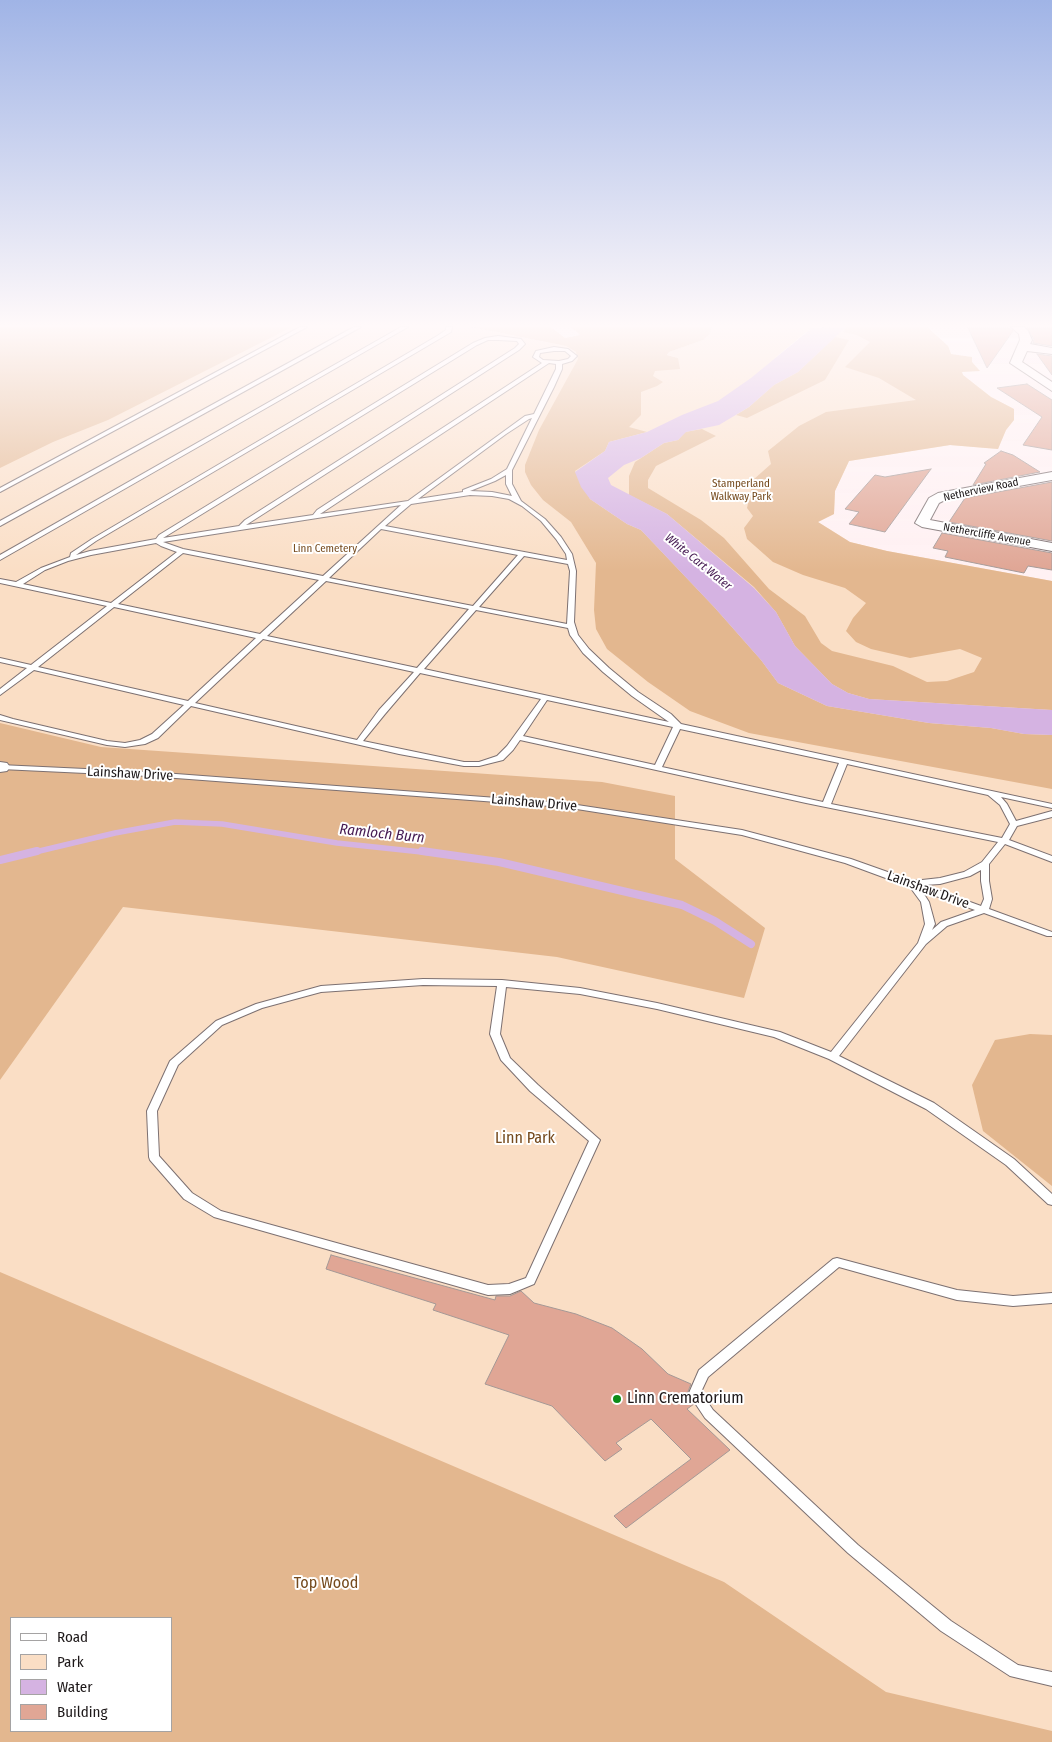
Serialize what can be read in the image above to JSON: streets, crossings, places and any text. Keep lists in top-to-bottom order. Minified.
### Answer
{"streets":{"street":["Netherview Road","Nethercliffe Avenue"],"lane":["Lainshaw Drive"]},"crossings":[["Netherview Road","Nethercliffe Avenue"]],"water":["White Cart Water","Ramloch Burn"],"parks":["Stamperland Walkway Park","Linn Cemetery","Linn Park","Top Wood"],"places":["Linn Crematorium"],"legend":["Road","Park","Water","Building"]}
